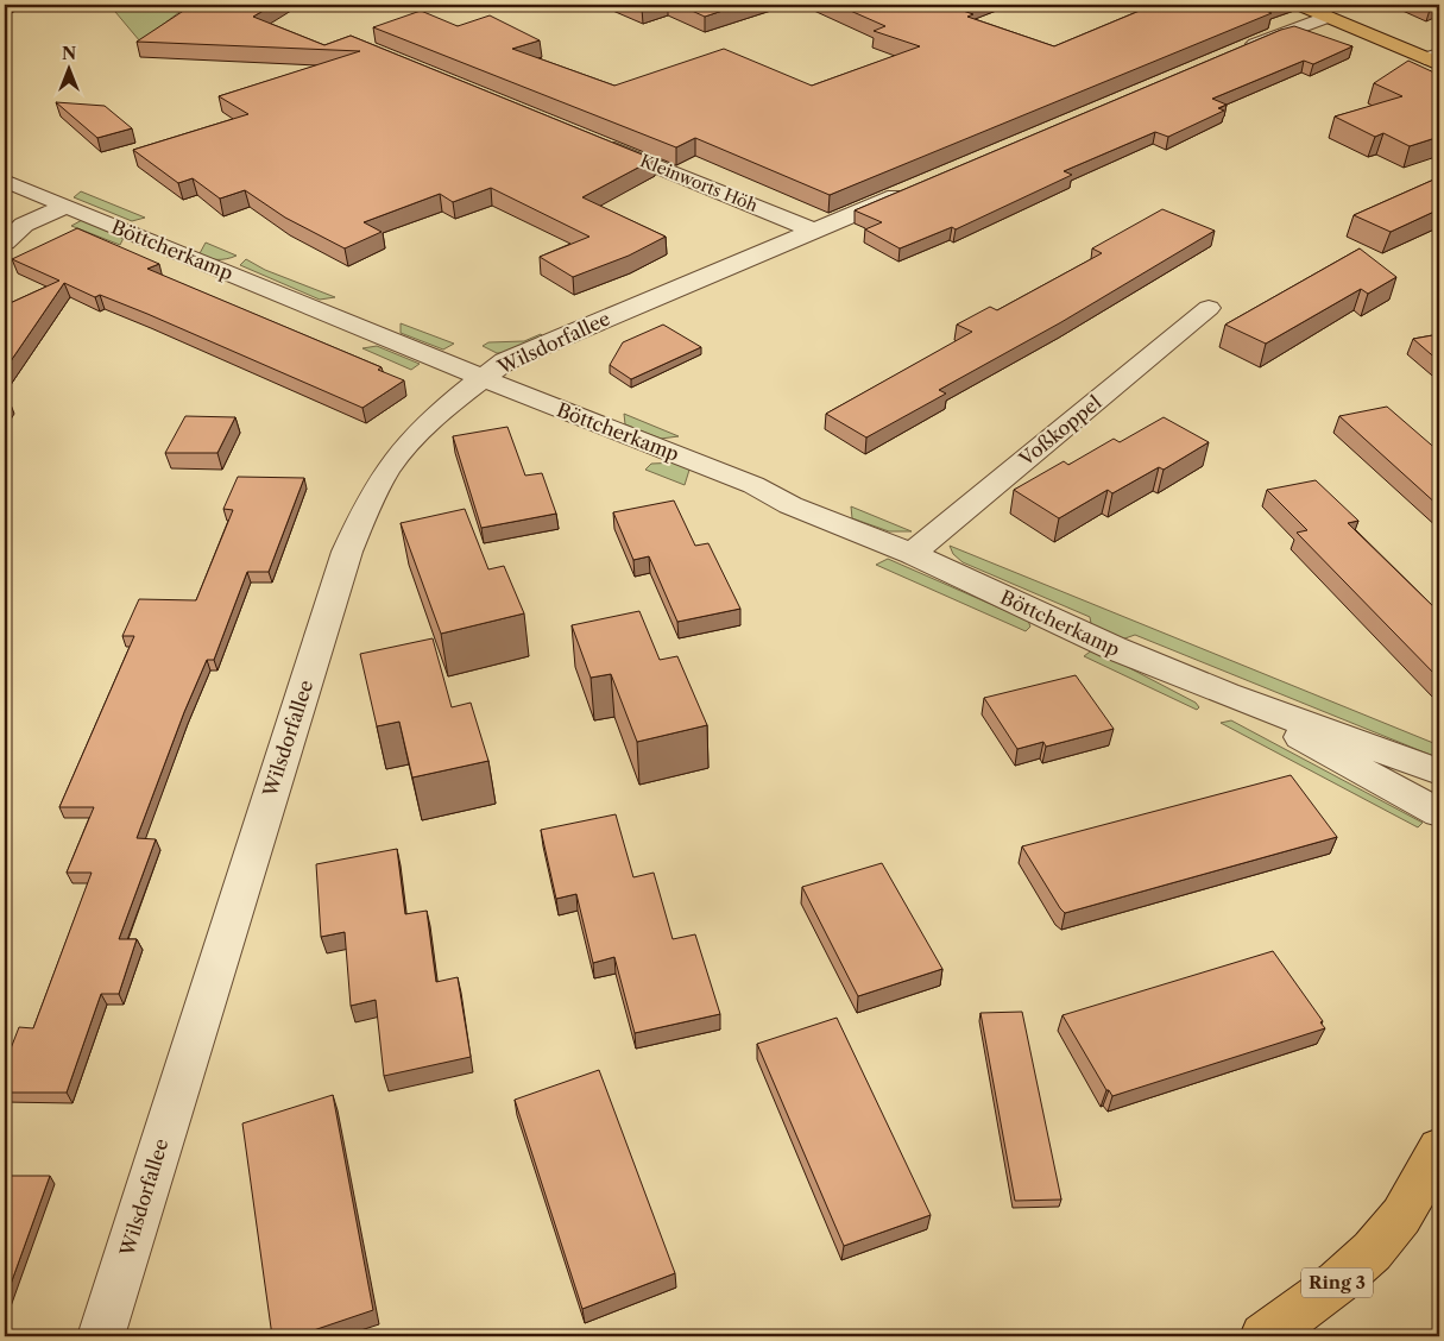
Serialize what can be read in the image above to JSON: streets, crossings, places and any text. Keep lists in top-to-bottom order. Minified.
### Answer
{"streets":{"main road":["Ring 3"],"street":["Kleinworts Höh","Böttcherkamp","Wilsdorfallee","Voßkoppel"]},"crossings":[["Kleinworts Höh","Wilsdorfallee"],["Böttcherkamp","Wilsdorfallee"],["Böttcherkamp","Voßkoppel"]],"north":"top"}
